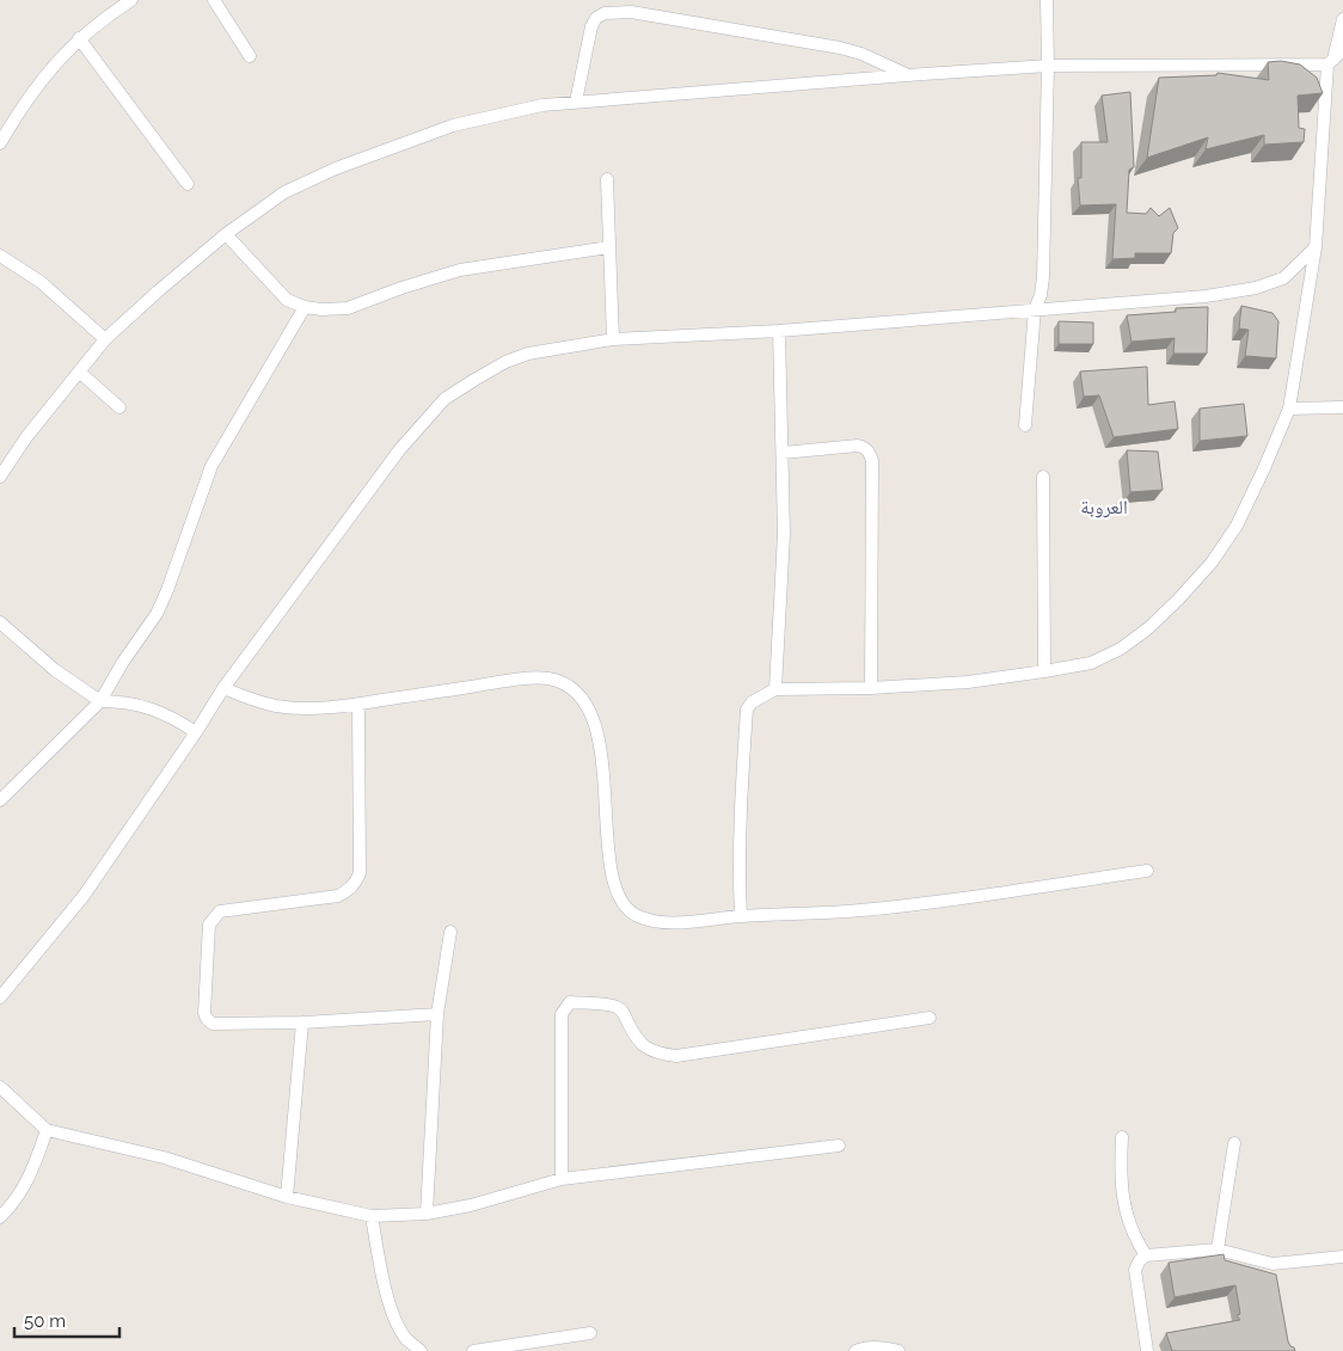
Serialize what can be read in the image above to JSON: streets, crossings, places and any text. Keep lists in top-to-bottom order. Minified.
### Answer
{"districts":["العروبة"],"scale_bar":"50 m"}
